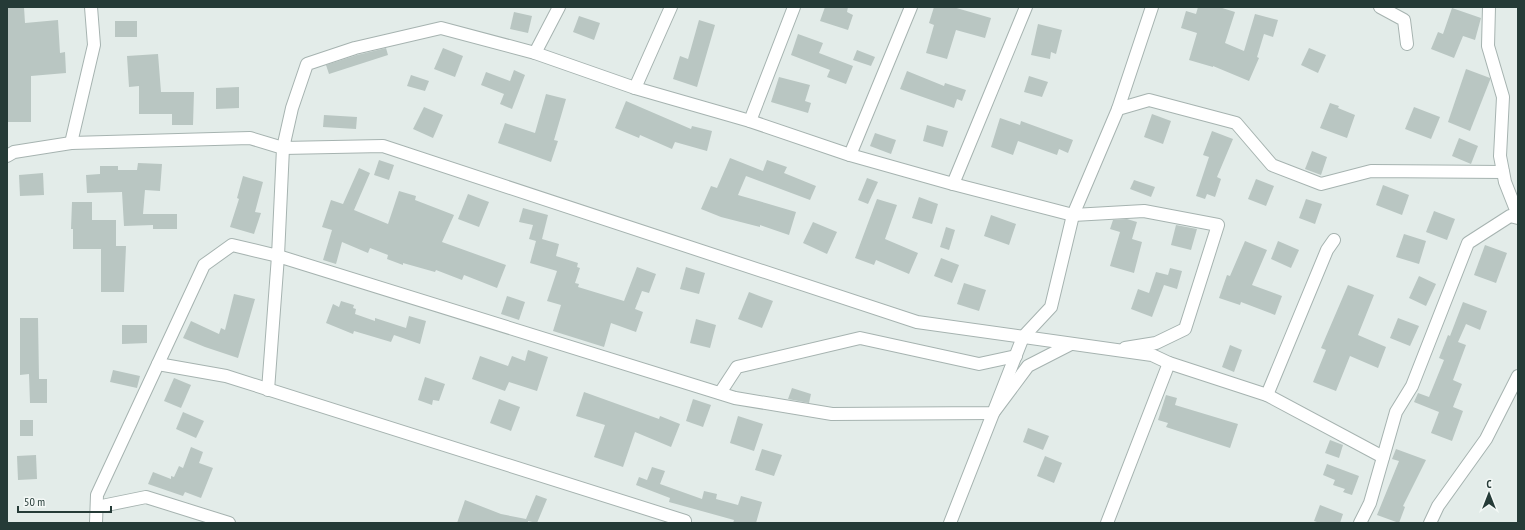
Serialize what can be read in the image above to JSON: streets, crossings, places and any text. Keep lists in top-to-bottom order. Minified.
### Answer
{"scale_bar":"50 m","north":"top"}
